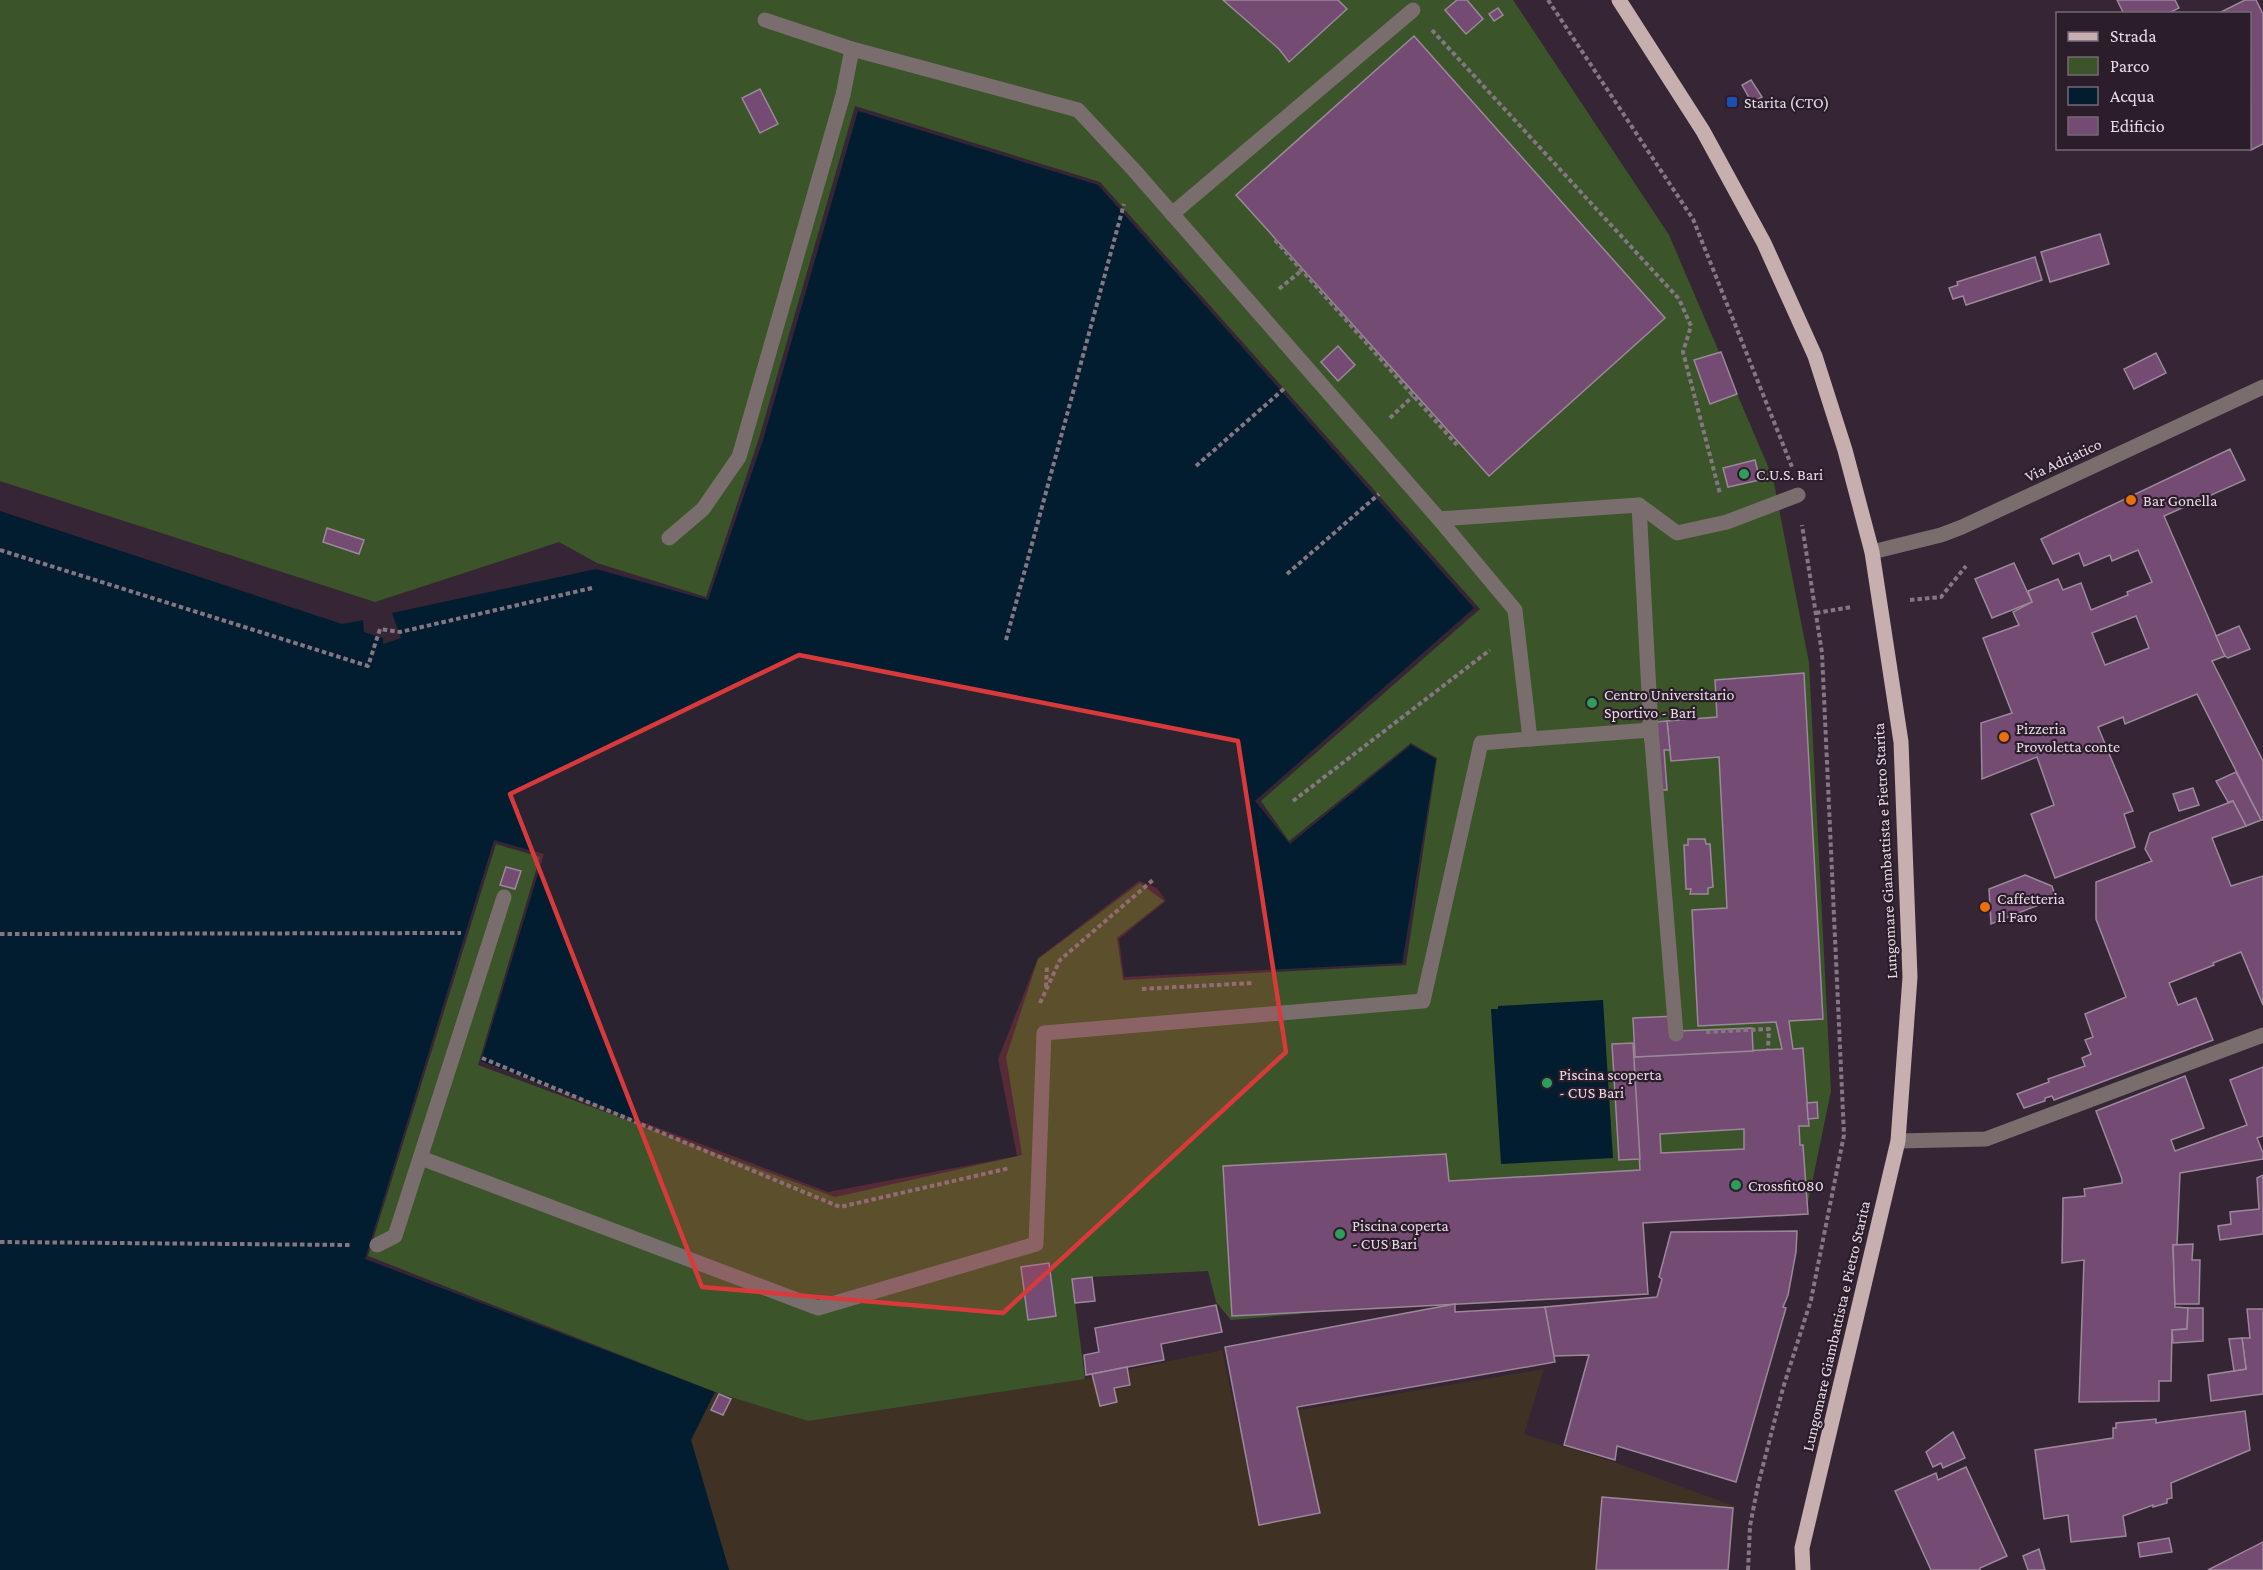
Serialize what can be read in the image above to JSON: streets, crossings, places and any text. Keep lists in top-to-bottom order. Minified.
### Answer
{"streets":{"main road":["Lungomare Giambattista e Pietro Starita"],"street":["Via Adriatico"]},"crossings":[["Via Adriatico","Lungomare Giambattista e Pietro Starita"]],"places":{"transit":["Starita (CTO)"],"other":["C.U.S. Bari","Bar Gonella","Centro Universitario Sportivo - Bari","Pizzeria Provoletta conte","Caffetteria Il Faro","Piscina scoperta - CUS Bari","Crossfit080","Piscina coperta - CUS Bari"]},"legend":["Strada","Parco","Acqua","Edificio"]}
